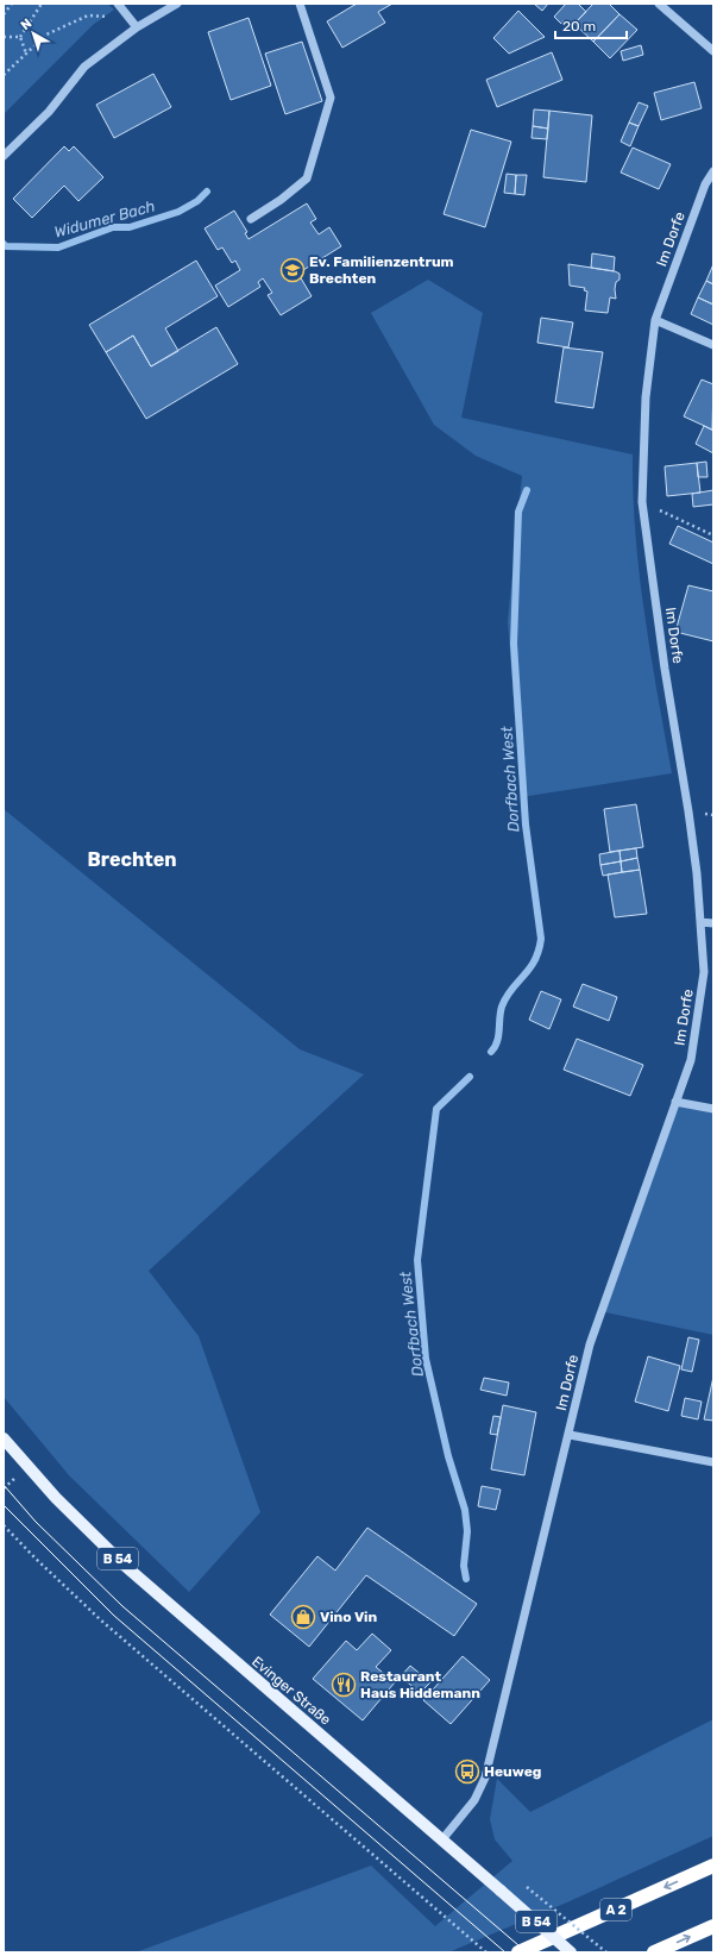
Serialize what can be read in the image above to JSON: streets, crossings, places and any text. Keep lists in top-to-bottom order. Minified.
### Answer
{"streets":{"highway":["A 2"],"main road":["B 54","Evinger Straße"],"street":["Im Dorfe"]},"crossings":[["Im Dorfe","Evinger Straße"]],"districts":["Brechten"],"water":["Widumer Bach","Dorfbach West"],"places":{"school or university":["Ev. Familienzentrum Brechten"],"shop":["Vino Vin"],"restaurant":["Restaurant Haus Hiddemann"],"bus stop":["Heuweg"]},"scale_bar":"20 m","north":"top left"}
